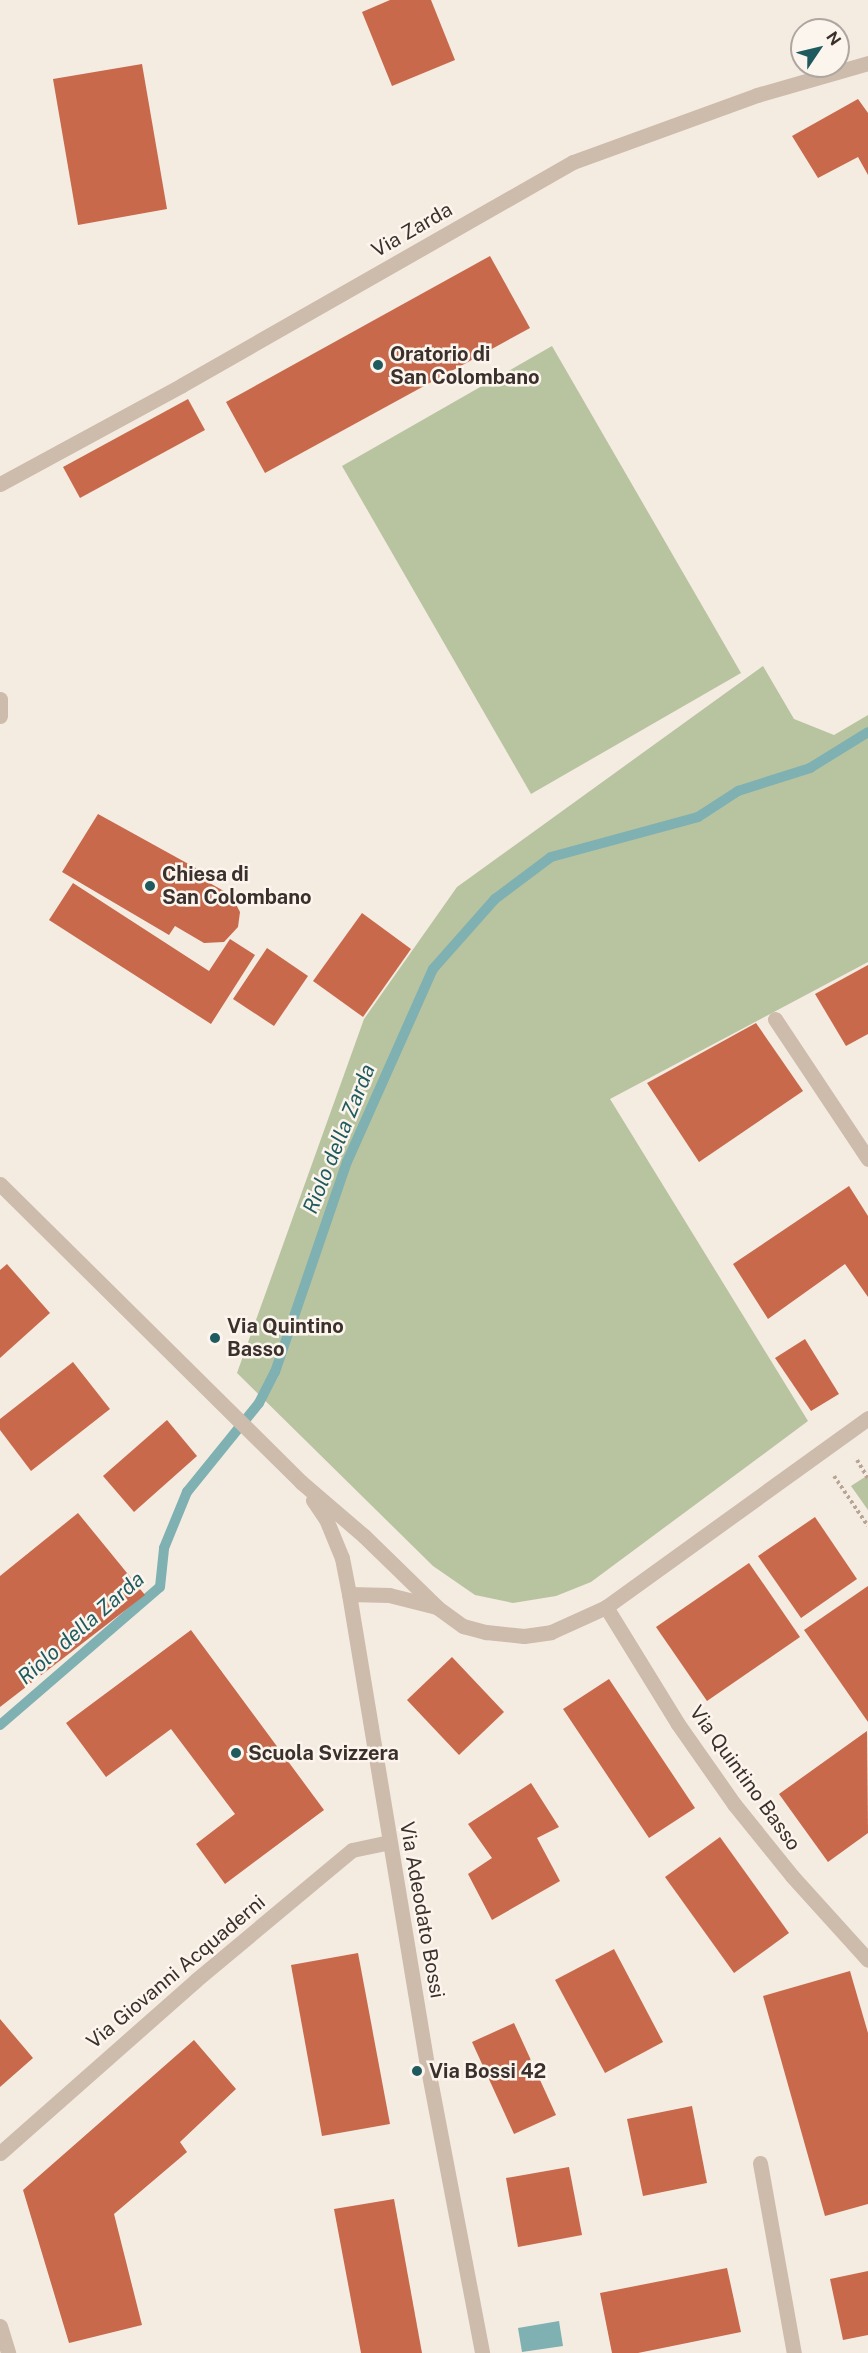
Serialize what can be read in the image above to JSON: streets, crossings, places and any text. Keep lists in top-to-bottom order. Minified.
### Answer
{"streets":{"street":["Via Zarda","Via Quintino Basso","Via Adeodato Bossi","Via Giovanni Acquaderni"]},"crossings":[["Via Adeodato Bossi","Via Giovanni Acquaderni"]],"water":["Riolo della Zarda"],"places":["Oratorio di San Colombano","Chiesa di San Colombano","Via Quintino Basso","Scuola Svizzera","Via Bossi 42"],"north":"top right"}
